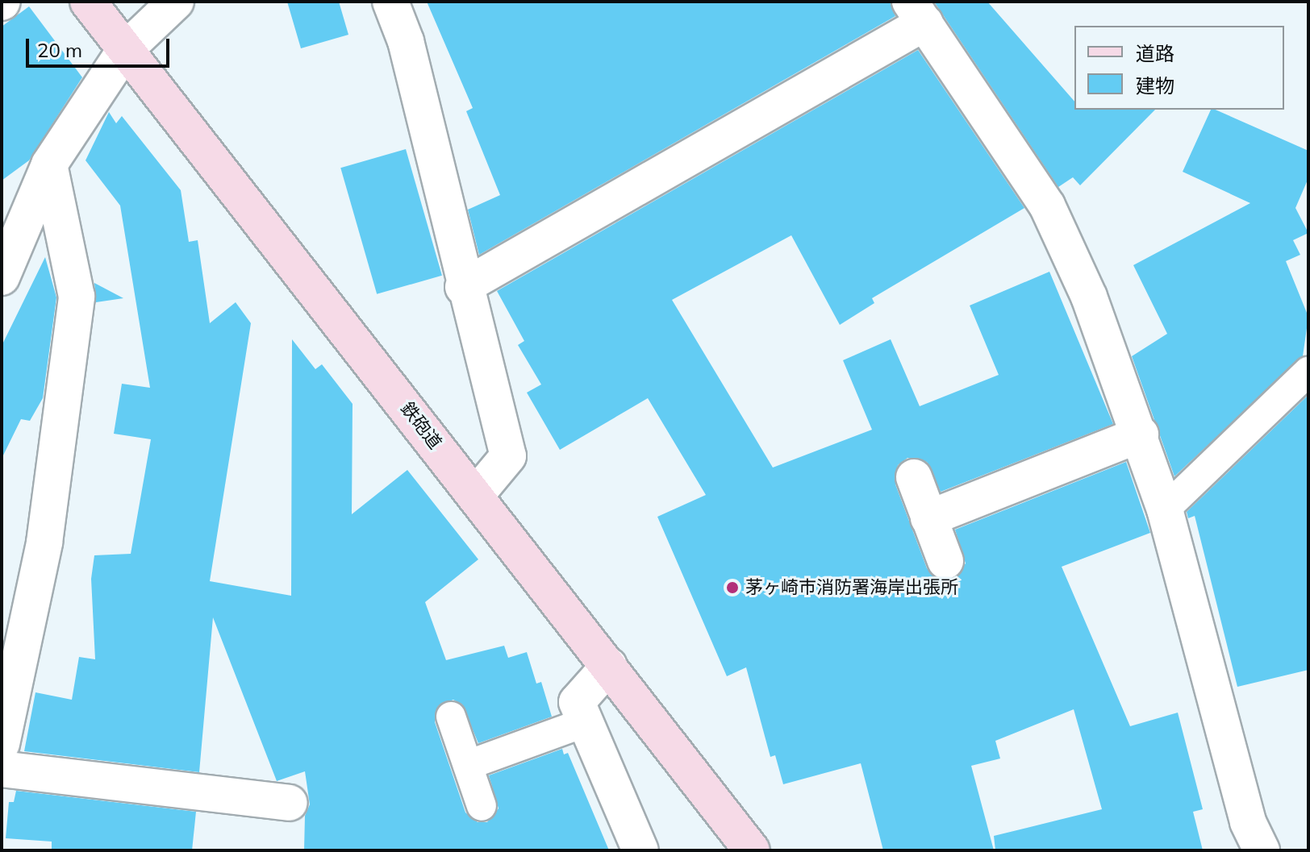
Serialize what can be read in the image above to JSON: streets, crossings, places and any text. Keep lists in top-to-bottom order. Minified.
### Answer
{"streets":{"street":["鉄砲道"]},"places":["茅ヶ崎市消防署海岸出張所"],"legend":["道路","建物"],"scale_bar":"20 m"}
